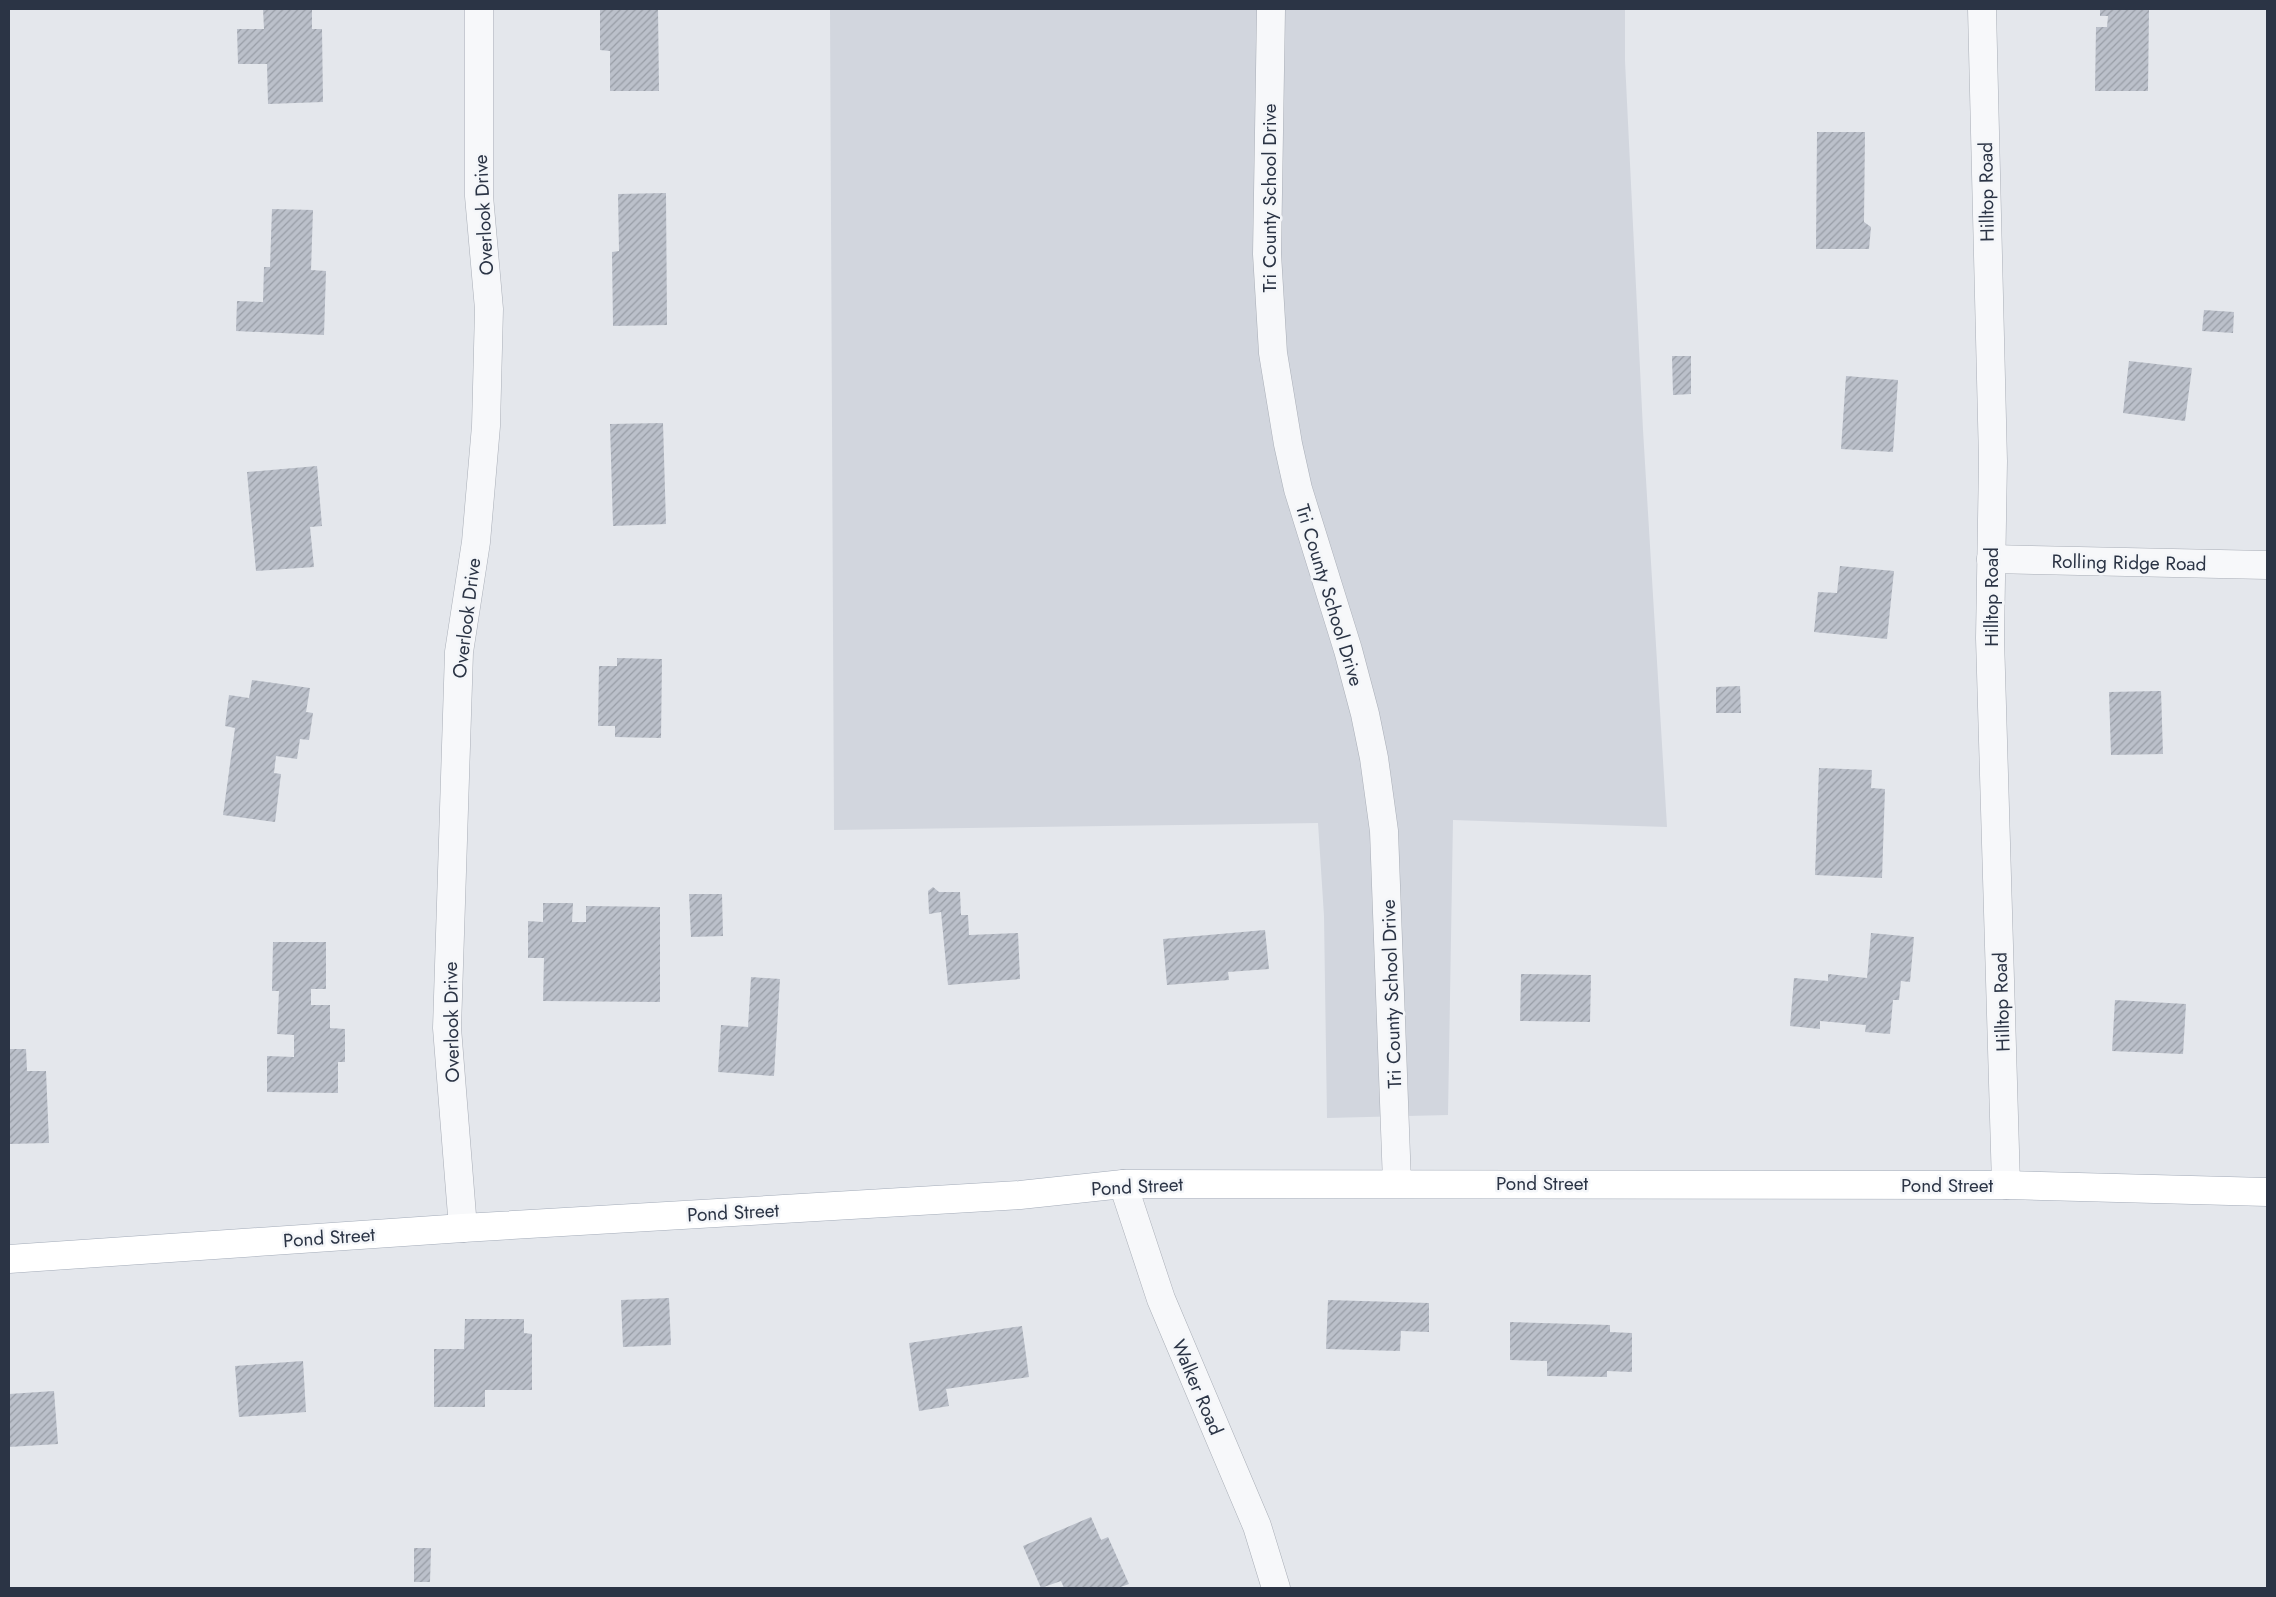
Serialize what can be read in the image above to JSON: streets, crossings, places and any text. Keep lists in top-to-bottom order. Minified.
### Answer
{"streets":{"main road":["Pond Street"],"street":["Hilltop Road","Tri County School Drive","Overlook Drive","Rolling Ridge Road","Walker Road"]},"crossings":[["Hilltop Road","Rolling Ridge Road"],["Hilltop Road","Pond Street"],["Tri County School Drive","Pond Street"],["Overlook Drive","Pond Street"],["Pond Street","Walker Road"]]}
